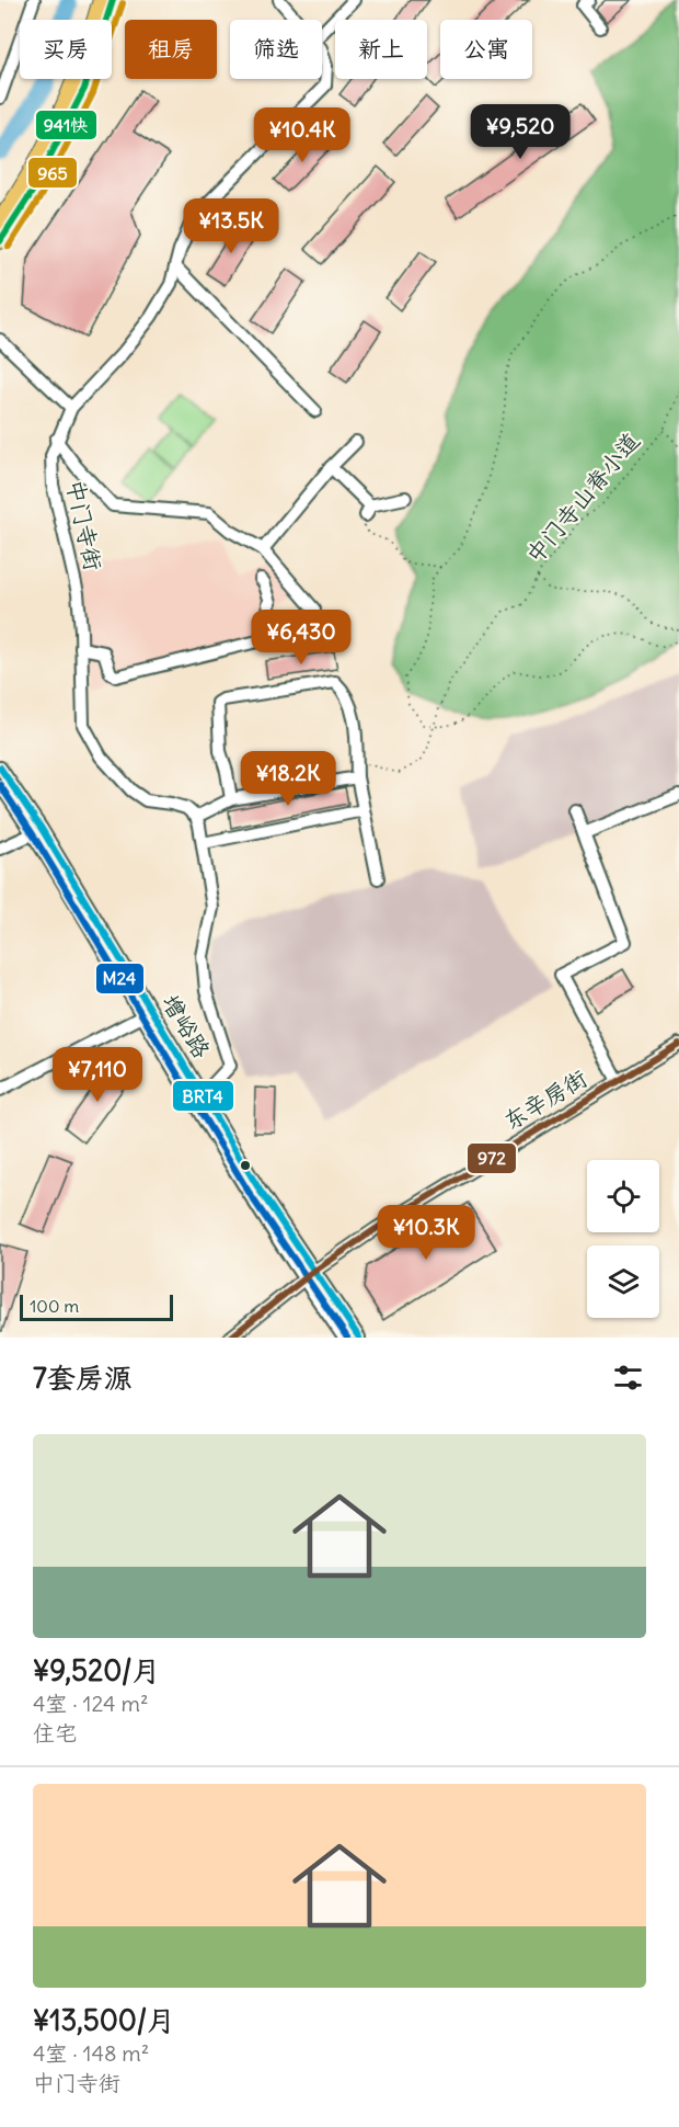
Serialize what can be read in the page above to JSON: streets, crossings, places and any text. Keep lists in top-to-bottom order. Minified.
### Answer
{"streets":{"street":["中门寺街","增峪路","东辛房街"],"path":["中门寺山脊小道"]},"crossings":[["增峪路","东辛房街"]],"lines":["transit line 941快","transit line 965","transit line BRT4","transit line M24","transit line 972"],"scale_bar":"100 m","page":{"chip":["买房","租房","筛选","新上","公寓"],"price":["¥9,520","¥10.4K","¥13.5K","¥6,430","¥18.2K","¥7,110","¥10.3K"],"scale":"100 m","heading":"7套房源","list":[{"name":"¥9,520/月","note":"4室 · 124 m² · 住宅"},{"name":"¥13,500/月","note":"4室 · 148 m² · 中门寺街"}]}}
